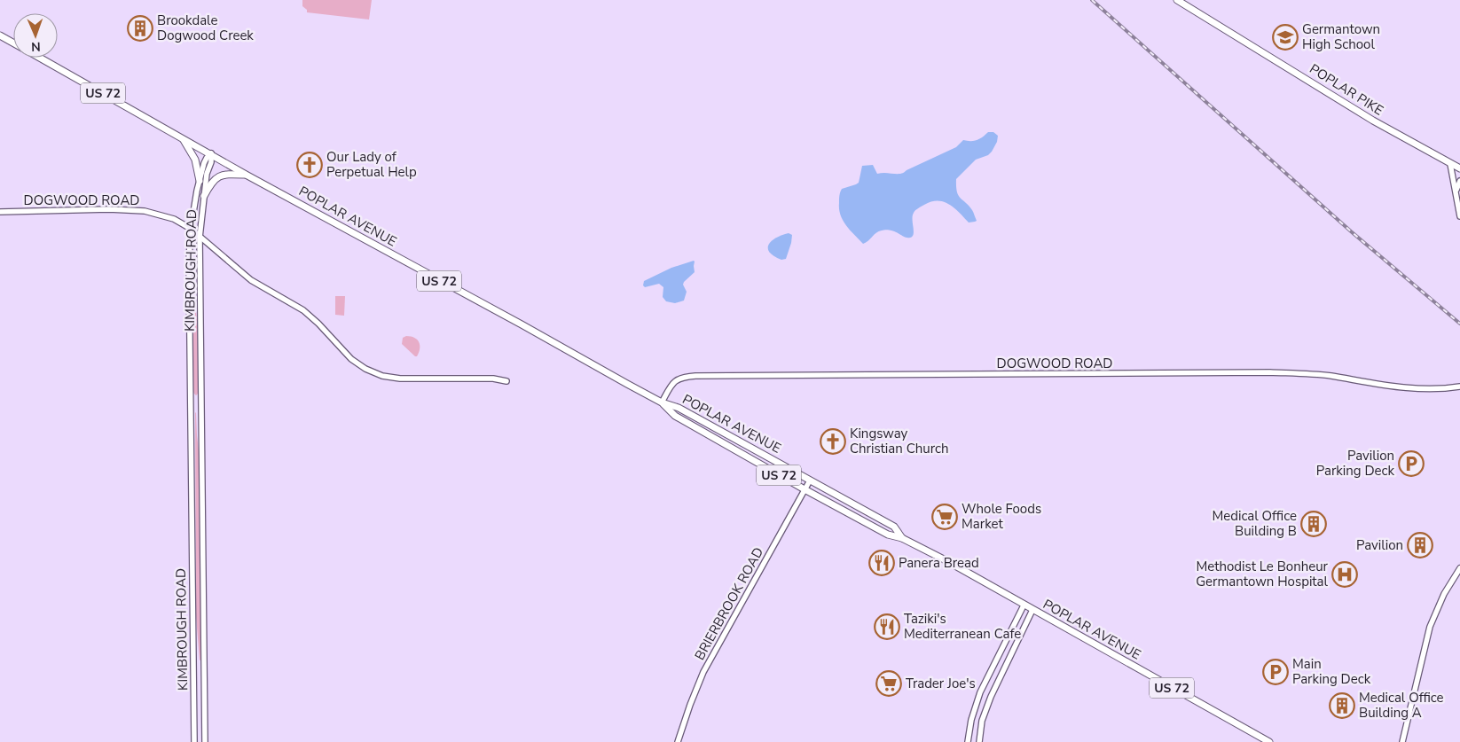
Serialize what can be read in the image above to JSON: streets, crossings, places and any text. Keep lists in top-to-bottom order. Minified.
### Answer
{"streets":{"main road":["POPLAR PIKE","US 72","POPLAR AVENUE"],"street":["DOGWOOD ROAD","KIMBROUGH ROAD","BRIERBROOK ROAD"]},"crossings":[["DOGWOOD ROAD","POPLAR AVENUE"],["DOGWOOD ROAD","KIMBROUGH ROAD"],["POPLAR AVENUE","KIMBROUGH ROAD"],["POPLAR AVENUE","BRIERBROOK ROAD"]],"places":{"building":["Brookdale Dogwood Creek","Medical Office Building B","Pavilion","Medical Office Building A"],"school or university":["Germantown High School"],"church":["Our Lady of Perpetual Help","Kingsway Christian Church"],"parking":["Pavilion Parking Deck","Main Parking Deck"],"supermarket":["Whole Foods Market","Trader Joe's"],"restaurant":["Panera Bread","Taziki's Mediterranean Cafe"],"hospital":["Methodist Le Bonheur Germantown Hospital"]},"north":"bottom"}
